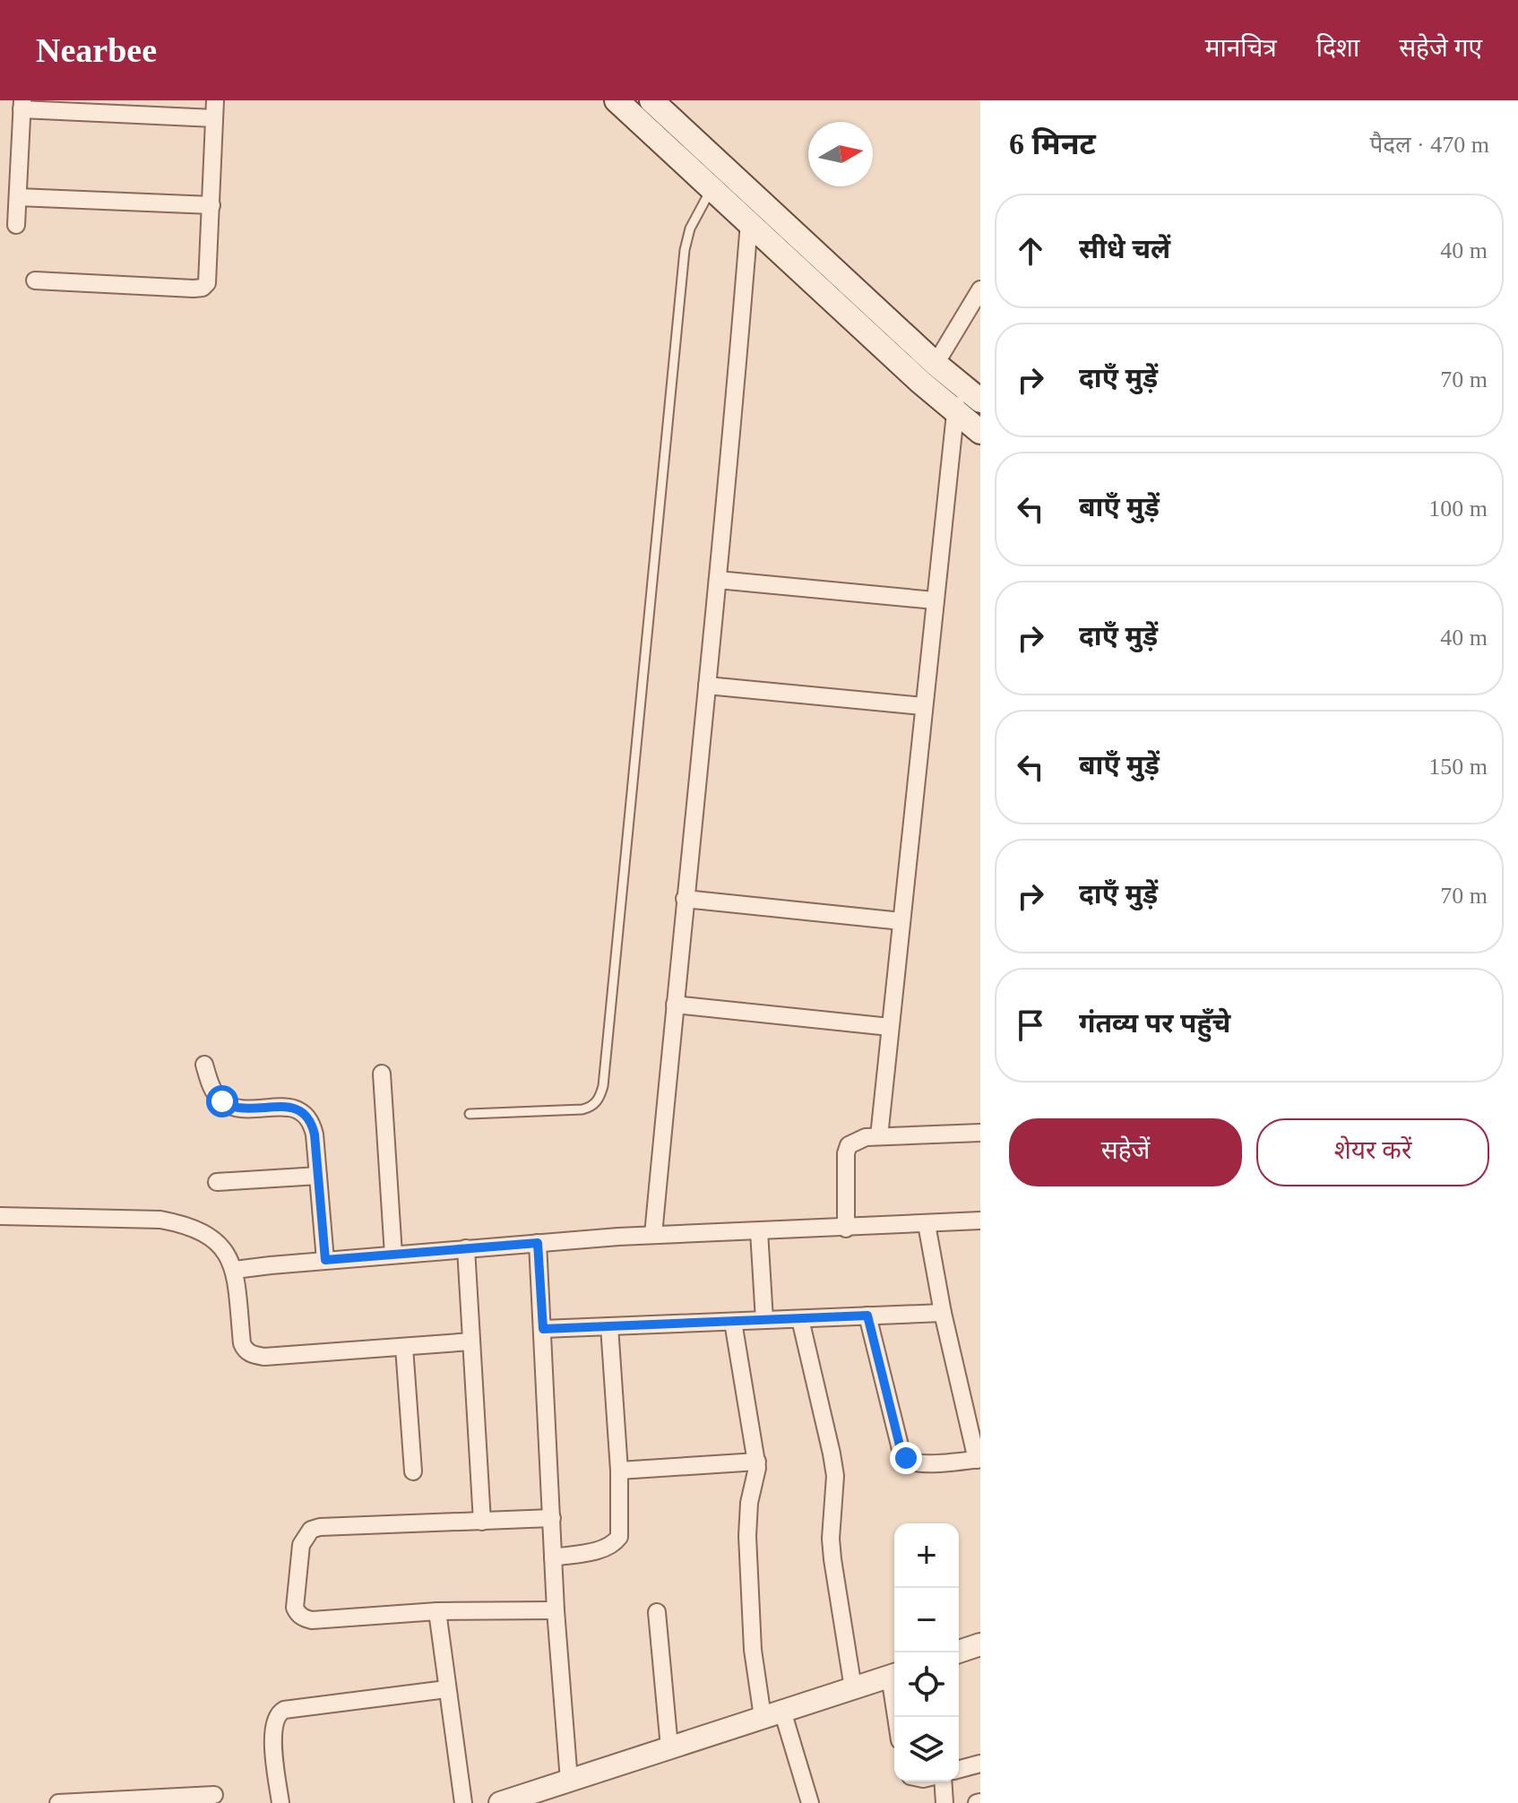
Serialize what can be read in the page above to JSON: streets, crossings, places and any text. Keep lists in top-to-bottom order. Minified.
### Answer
{"north":"right","page":{"header":"Nearbee","nav":["मानचित्र","दिशा","सहेजे गए"],"heading":["6 मिनट","पैदल · 470 m"],"list":[["सीधे चलें","40 m"],["दाएँ मुड़ें","70 m"],["बाएँ मुड़ें","100 m"],["दाएँ मुड़ें","40 m"],["बाएँ मुड़ें","150 m"],["दाएँ मुड़ें","70 m"],"गंतव्य पर पहुँचे"],"buttons":["सहेजें","शेयर करें"],"map_buttons":["+","−"]}}
